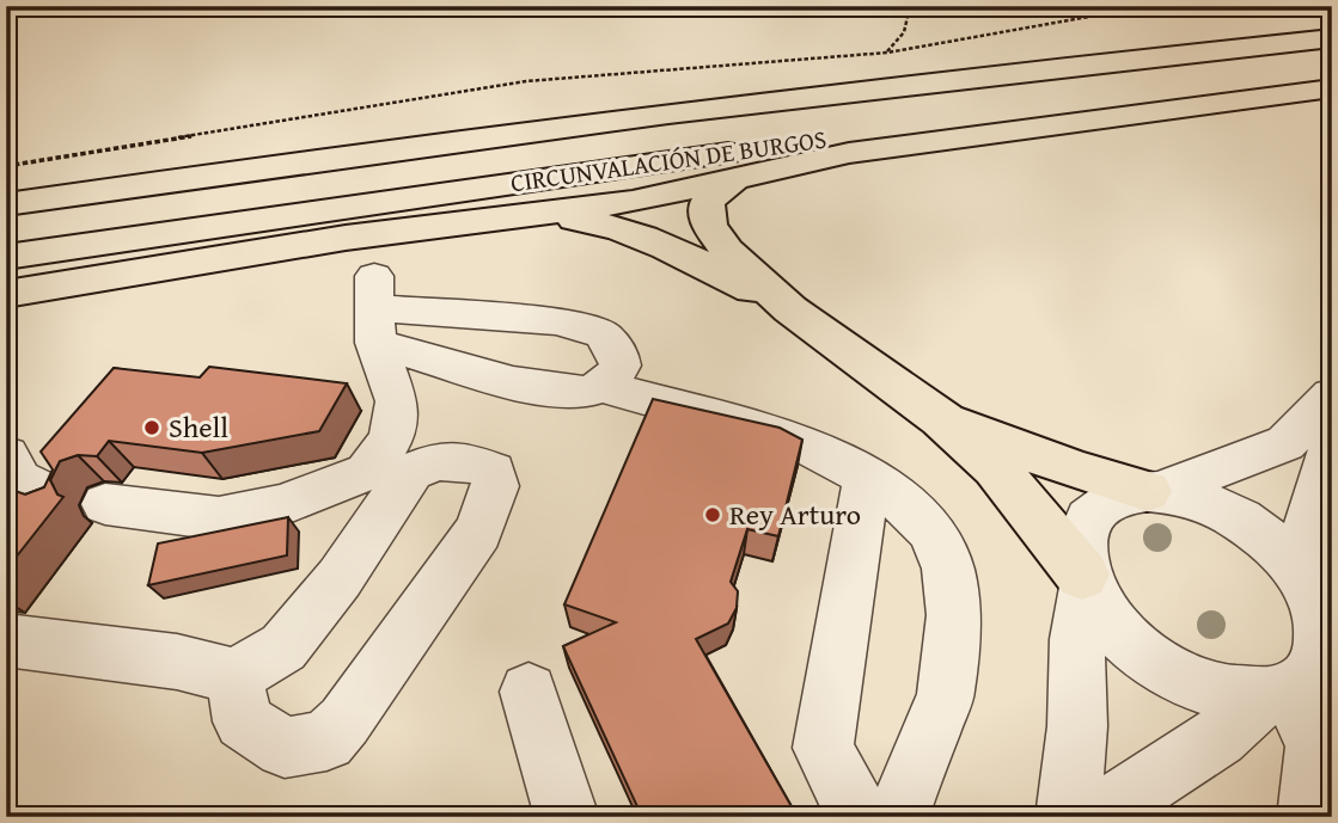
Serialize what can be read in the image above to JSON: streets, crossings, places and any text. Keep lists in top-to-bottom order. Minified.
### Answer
{"streets":{"highway":["CIRCUNVALACIÓN DE BURGOS"]},"places":["Shell","Rey Arturo"]}
